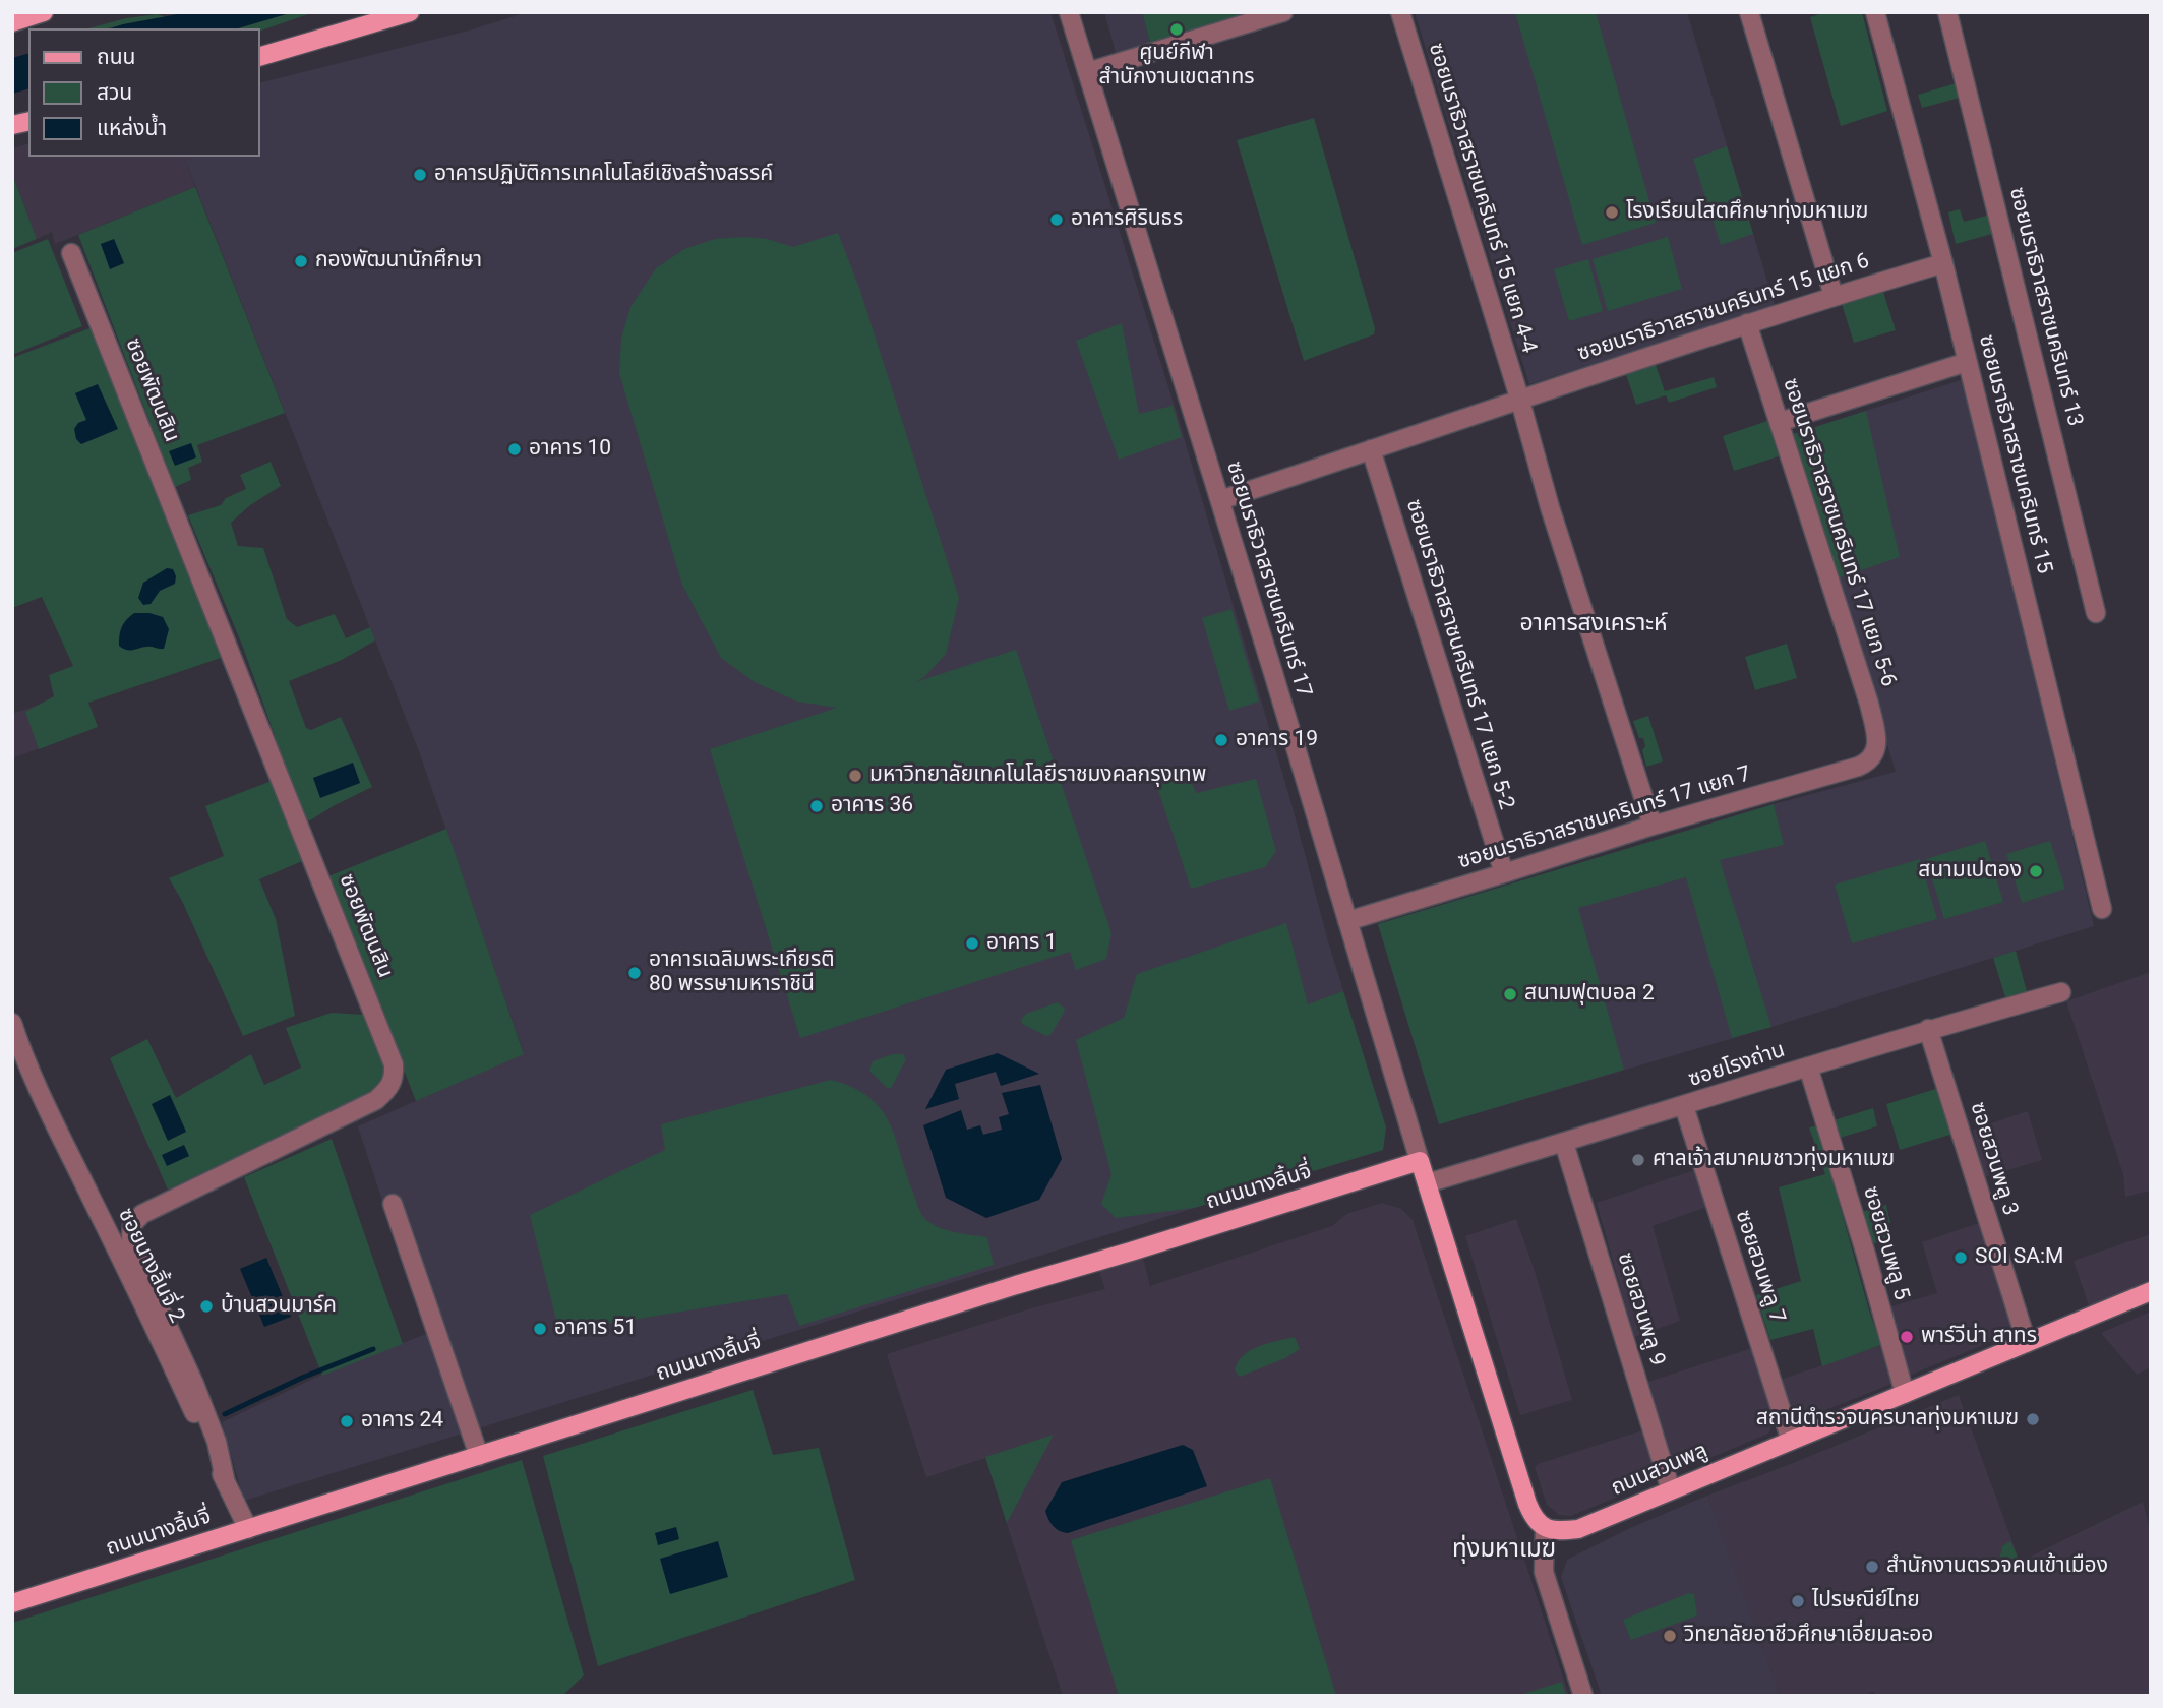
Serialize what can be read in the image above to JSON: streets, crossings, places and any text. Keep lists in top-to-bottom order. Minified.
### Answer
{"streets":{"main road":["ถนนนางลิ้นจี่","ถนนสวนพลู"],"street":["ซอยนราธิวาสราชนครินทร์ 15 แยก 4-4","ซอยนราธิวาสราชนครินทร์ 13","ซอยนราธิวาสราชนครินทร์ 15 แยก 6","ซอยพัฒนสิน","ซอยนราธิวาสราชนครินทร์ 15","ซอยนราธิวาสราชนครินทร์ 17 แยก 5-6","ซอยนราธิวาสราชนครินทร์ 17","ซอยนราธิวาสราชนครินทร์ 17 แยก 5-2","ซอยนราธิวาสราชนครินทร์ 17 แยก 7","ซอยโรงถ่าน","ซอยสวนพลู 3","ซอยสวนพลู 5","ซอยนางลิ้นจี่ 2","ซอยสวนพลู 7","ซอยสวนพลู 9"]},"crossings":[["ซอยนราธิวาสราชนครินทร์ 15 แยก 4-4","ซอยนราธิวาสราชนครินทร์ 15 แยก 6"],["ซอยนราธิวาสราชนครินทร์ 15 แยก 4-4","ซอยนราธิวาสราชนครินทร์ 17 แยก 7"],["ซอยนราธิวาสราชนครินทร์ 15 แยก 6","ซอยนราธิวาสราชนครินทร์ 15"],["ซอยนราธิวาสราชนครินทร์ 15 แยก 6","ซอยนราธิวาสราชนครินทร์ 17 แยก 5-6"],["ซอยนราธิวาสราชนครินทร์ 15 แยก 6","ซอยนราธิวาสราชนครินทร์ 17"],["ซอยนราธิวาสราชนครินทร์ 15 แยก 6","ซอยนราธิวาสราชนครินทร์ 17 แยก 5-2"],["ซอยพัฒนสิน","ซอยนางลิ้นจี่ 2"],["ซอยนราธิวาสราชนครินทร์ 17 แยก 5-6","ซอยนราธิวาสราชนครินทร์ 17 แยก 7"],["ซอยนราธิวาสราชนครินทร์ 17","ซอยนราธิวาสราชนครินทร์ 17 แยก 7"],["ซอยนราธิวาสราชนครินทร์ 17","ถนนนางลิ้นจี่"],["ซอยนราธิวาสราชนครินทร์ 17 แยก 5-2","ซอยนราธิวาสราชนครินทร์ 17 แยก 7"],["ซอยโรงถ่าน","ซอยสวนพลู 3"],["ซอยโรงถ่าน","ซอยสวนพลู 5"],["ซอยโรงถ่าน","ซอยสวนพลู 7"],["ซอยโรงถ่าน","ซอยสวนพลู 9"],["ซอยสวนพลู 3","ถนนสวนพลู"],["ถนนนางลิ้นจี่","ซอยนางลิ้นจี่ 2"],["ซอยสวนพลู 5","ถนนสวนพลู"],["ซอยสวนพลู 7","ถนนสวนพลู"],["ซอยสวนพลู 9","ถนนสวนพลู"]],"districts":["อาคารสงเคราะห์","ทุ่งมหาเมฆ"],"places":["ศูนย์กีฬา สำนักงานเขตสาทร","อาคารปฏิบัติการเทคโนโลยีเชิงสร้างสรรค์","โรงเรียนโสตศึกษาทุ่งมหาเมฆ","อาคารศิรินธร","กองพัฒนานักศึกษา","อาคาร 10","อาคาร 19","มหาวิทยาลัยเทคโนโลยีราชมงคลกรุงเทพ","อาคาร 36","สนามเปตอง","อาคาร 1","อาคารเฉลิมพระเกียรติ 80 พรรษามหาราชินี","สนามฟุตบอล 2","ศาลเจ้าสมาคมชาวทุ่งมหาเมฆ","SOI SA:M","บ้านสวนมาร์ค","อาคาร 51","พาร์วีน่า สาทร","สถานีตำรวจนครบาลทุ่งมหาเมฆ","อาคาร 24","สำนักงานตรวจคนเข้าเมือง","ไปรษณีย์ไทย","วิทยาลัยอาชีวศึกษาเอี่ยมละออ"],"legend":["ถนน","สวน","แหล่งน้ำ"]}
